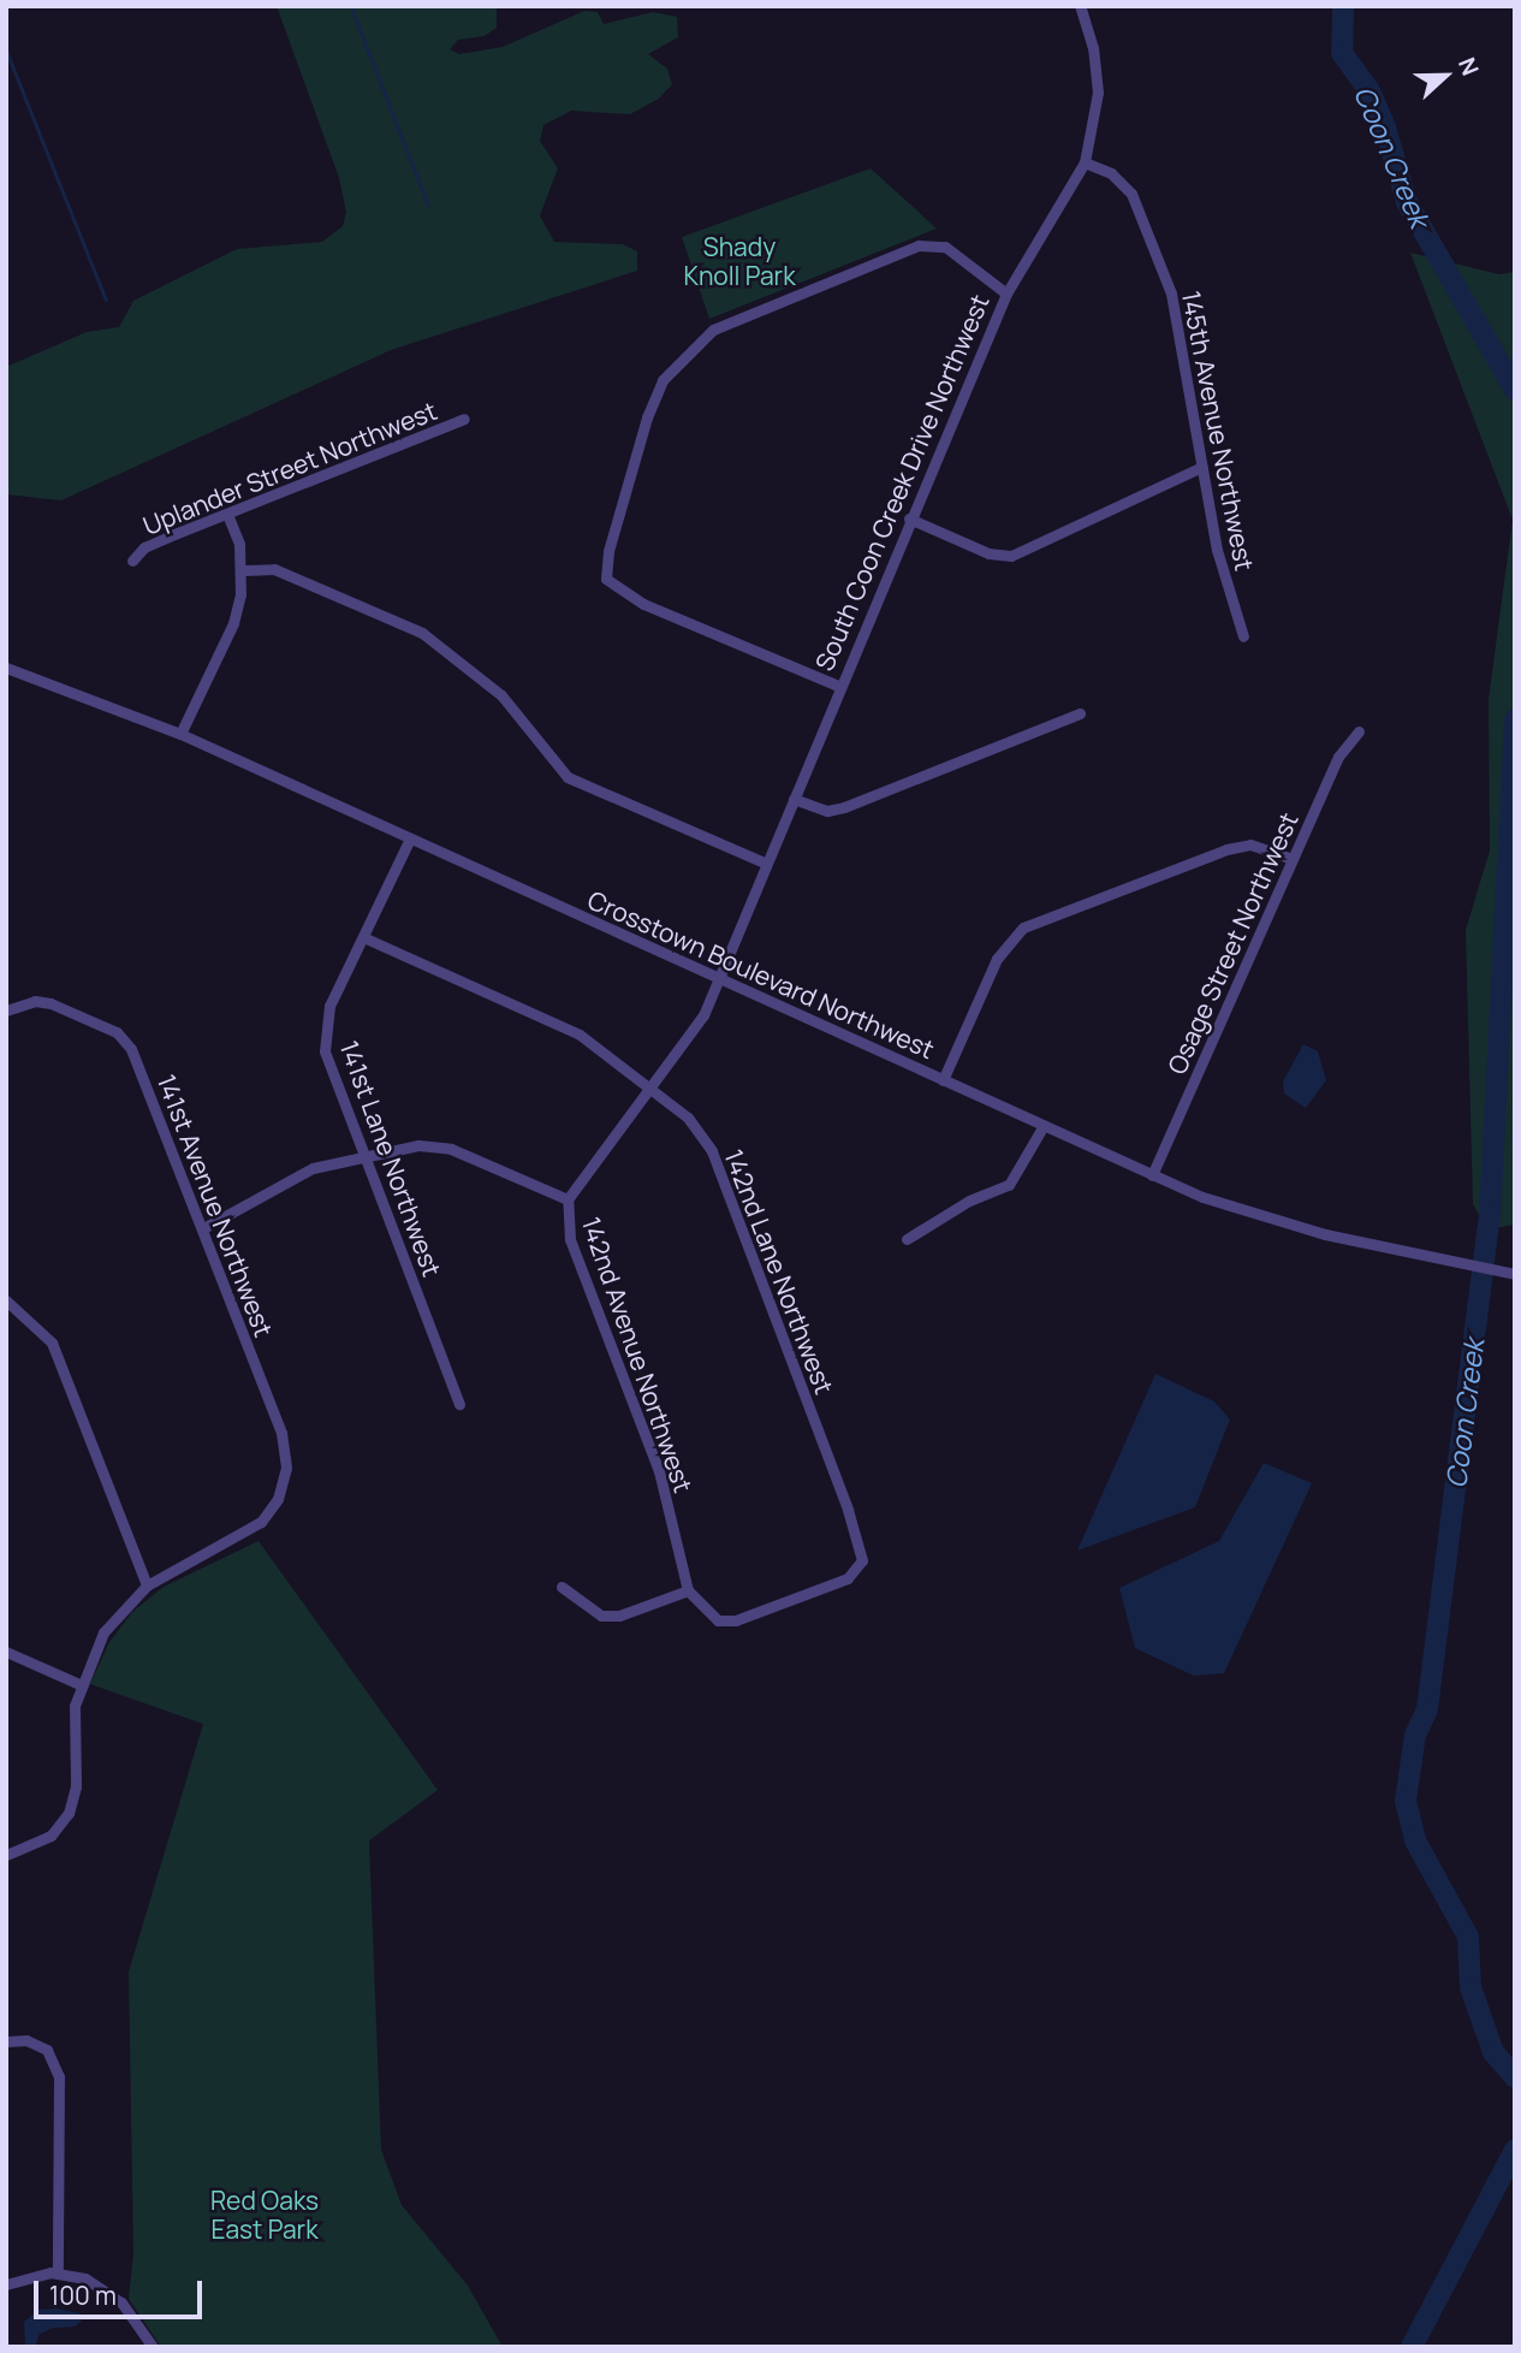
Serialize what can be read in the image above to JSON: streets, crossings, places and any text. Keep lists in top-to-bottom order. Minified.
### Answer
{"streets":{"street":["145th Avenue Northwest","Uplander Street Northwest","South Coon Creek Drive Northwest","Osage Street Northwest","Crosstown Boulevard Northwest","141st Lane Northwest","141st Avenue Northwest","142nd Lane Northwest","142nd Avenue Northwest"]},"crossings":[["145th Avenue Northwest","South Coon Creek Drive Northwest"],["South Coon Creek Drive Northwest","Crosstown Boulevard Northwest"],["South Coon Creek Drive Northwest","142nd Avenue Northwest"],["Osage Street Northwest","Crosstown Boulevard Northwest"],["Crosstown Boulevard Northwest","141st Lane Northwest"],["Crosstown Boulevard Northwest","142nd Avenue Northwest"],["141st Lane Northwest","142nd Lane Northwest"],["142nd Lane Northwest","142nd Avenue Northwest"]],"water":["Coon Creek"],"parks":["Shady Knoll Park","Red Oaks East Park"],"scale_bar":"100 m","north":"right"}
